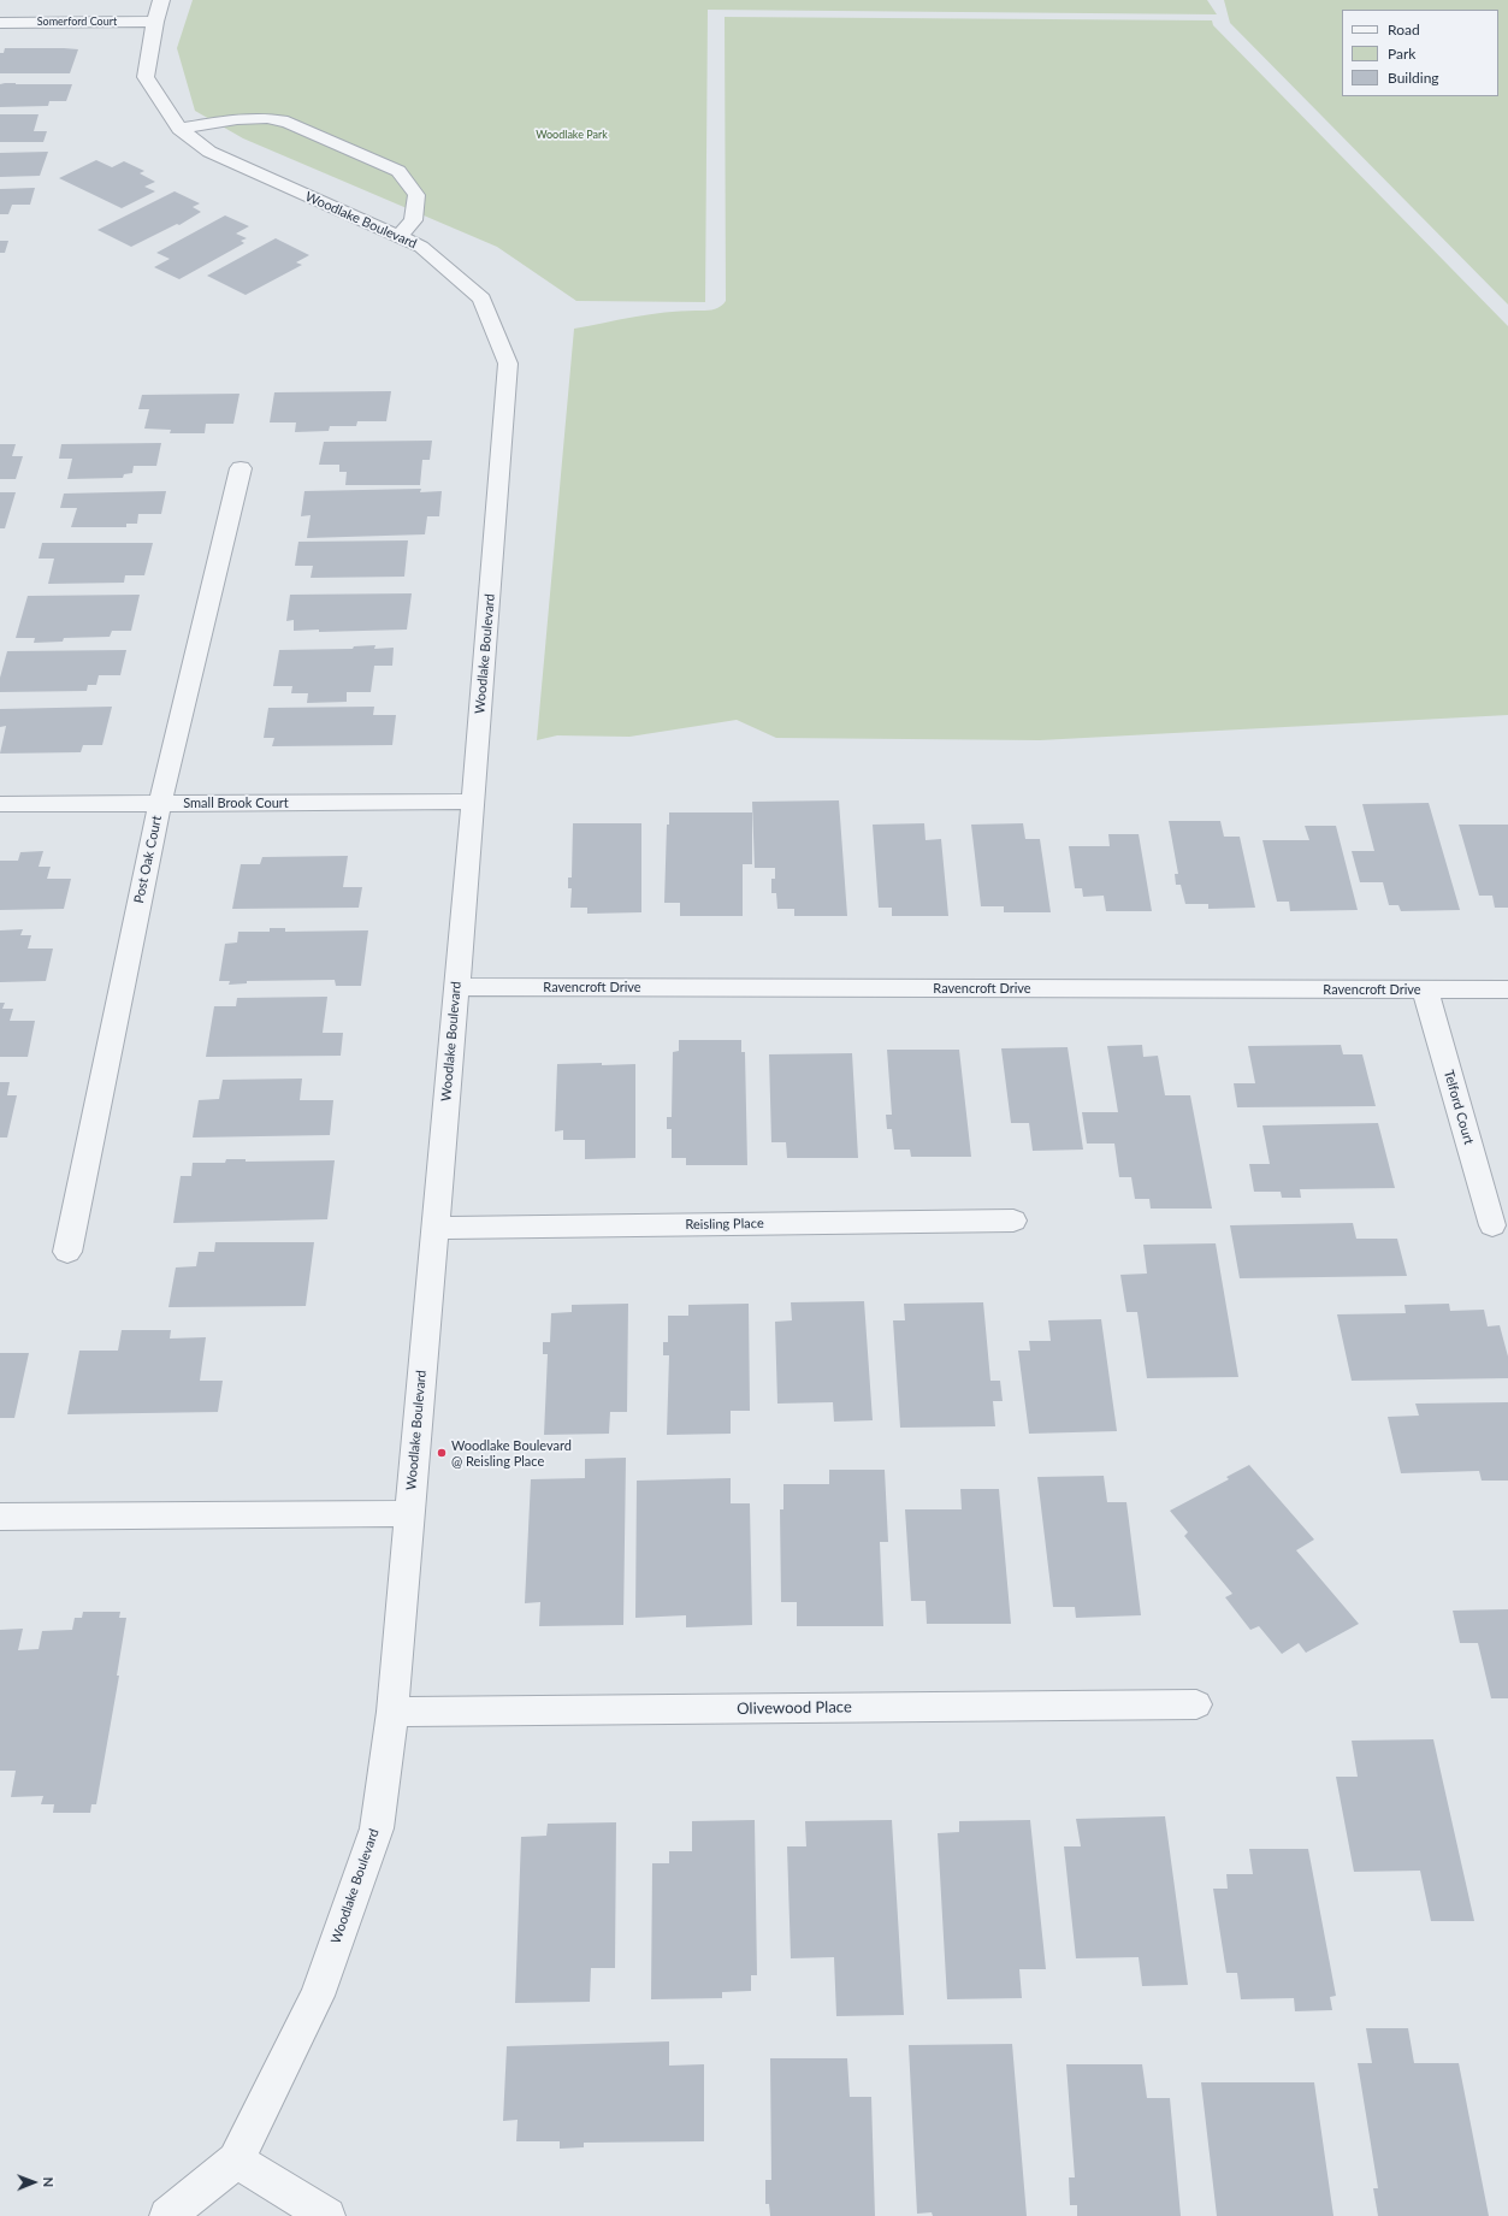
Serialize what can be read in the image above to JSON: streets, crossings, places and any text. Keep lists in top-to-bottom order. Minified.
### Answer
{"streets":{"street":["Somerford Court","Woodlake Boulevard","Small Brook Court","Post Oak Court","Ravencroft Drive","Telford Court","Reisling Place","Olivewood Place"]},"crossings":[["Somerford Court","Woodlake Boulevard"],["Woodlake Boulevard","Small Brook Court"],["Woodlake Boulevard","Ravencroft Drive"],["Woodlake Boulevard","Reisling Place"],["Woodlake Boulevard","Olivewood Place"],["Small Brook Court","Post Oak Court"],["Ravencroft Drive","Telford Court"]],"parks":["Woodlake Park"],"places":["Woodlake Boulevard @ Reisling Place"],"legend":["Road","Park","Building"],"north":"right"}
